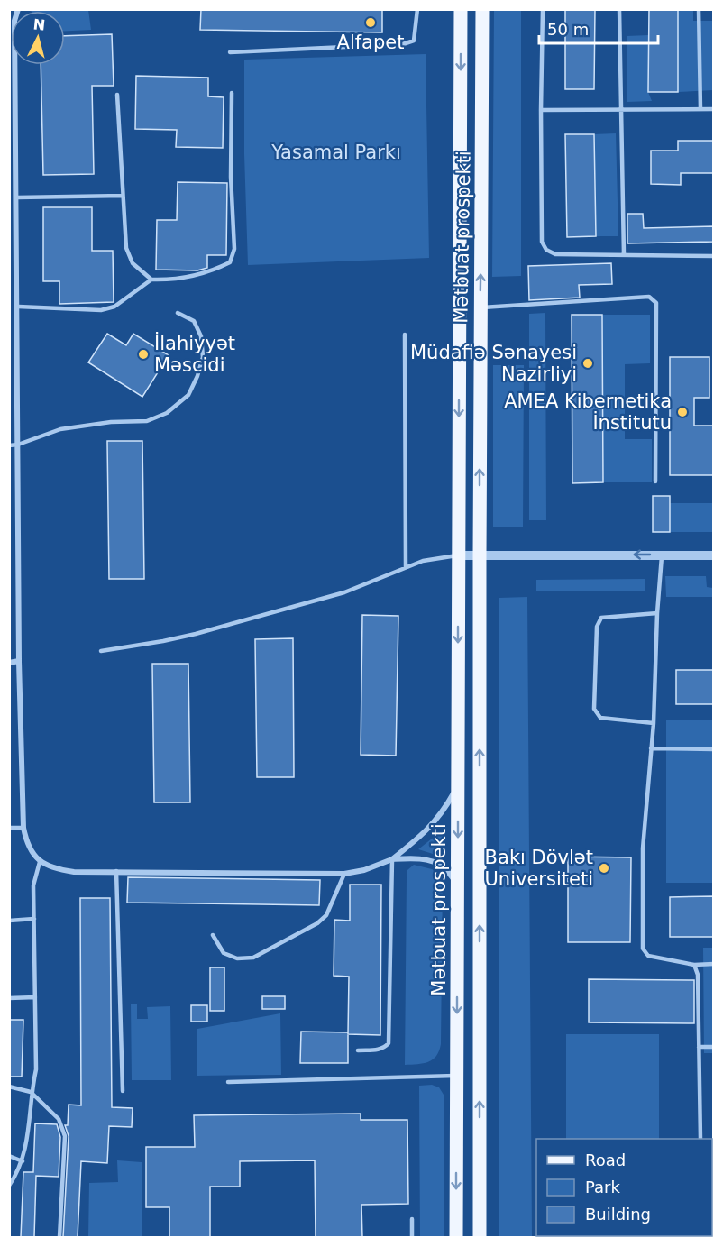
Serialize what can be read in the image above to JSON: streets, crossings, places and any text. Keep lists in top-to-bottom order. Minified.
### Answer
{"streets":{"main road":["Mətbuat prospekti"]},"parks":["Yasamal Parkı"],"places":["Alfapet","İlahiyyət Məscidi","Müdafiə Sənayesi Nazirliyi","AMEA Kibernetika İnstitutu","Bakı Dövlət Universiteti"],"legend":["Road","Park","Building"],"scale_bar":"50 m","north":"top"}
